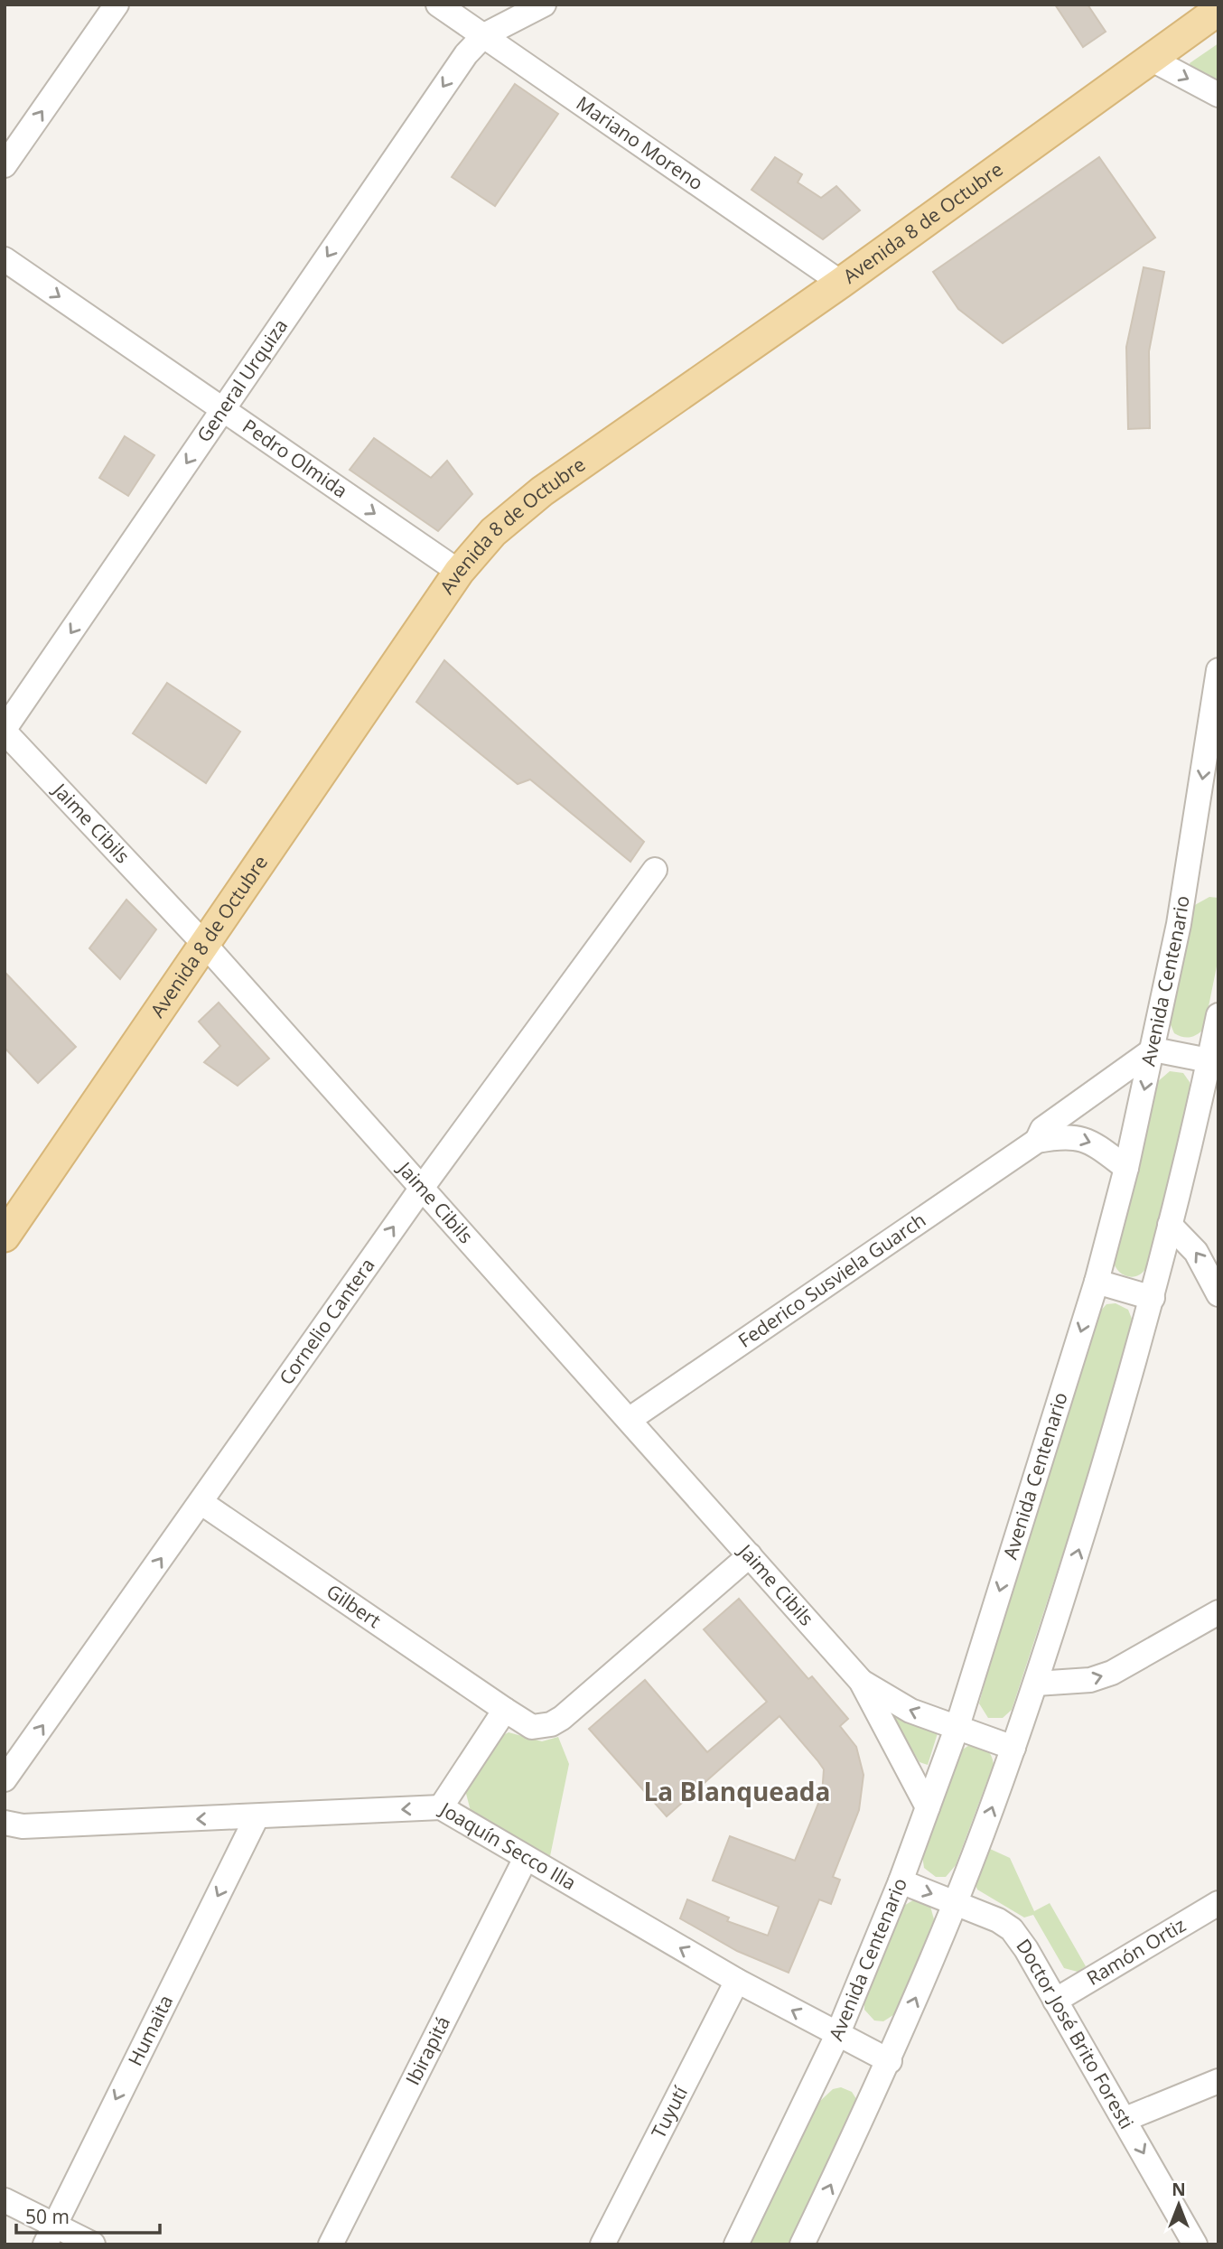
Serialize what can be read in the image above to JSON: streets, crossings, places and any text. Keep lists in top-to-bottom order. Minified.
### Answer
{"streets":{"main road":["Avenida 8 de Octubre"],"street":["Mariano Moreno","General Urquiza","Pedro Olmida","Jaime Cibils","Avenida Centenario","Federico Susviela Guarch","Cornelio Cantera","Gilbert","Joaquín Secco Illa","Ramón Ortiz","Humaita","Doctor José Brito Foresti","Ibirapitá","Tuyutí"]},"crossings":[["Mariano Moreno","Avenida 8 de Octubre"],["Mariano Moreno","General Urquiza"],["Avenida 8 de Octubre","Pedro Olmida"],["Avenida 8 de Octubre","Jaime Cibils"],["General Urquiza","Pedro Olmida"],["General Urquiza","Jaime Cibils"],["Jaime Cibils","Avenida Centenario"],["Jaime Cibils","Federico Susviela Guarch"],["Jaime Cibils","Cornelio Cantera"],["Avenida Centenario","Federico Susviela Guarch"],["Avenida Centenario","Joaquín Secco Illa"],["Avenida Centenario","Doctor José Brito Foresti"],["Cornelio Cantera","Gilbert"],["Joaquín Secco Illa","Humaita"],["Joaquín Secco Illa","Ibirapitá"],["Joaquín Secco Illa","Tuyutí"],["Ramón Ortiz","Doctor José Brito Foresti"]],"one_way":["General Urquiza","Pedro Olmida","Cornelio Cantera","Joaquín Secco Illa","Humaita","Doctor José Brito Foresti"],"districts":["La Blanqueada"],"scale_bar":"50 m","north":"top"}
